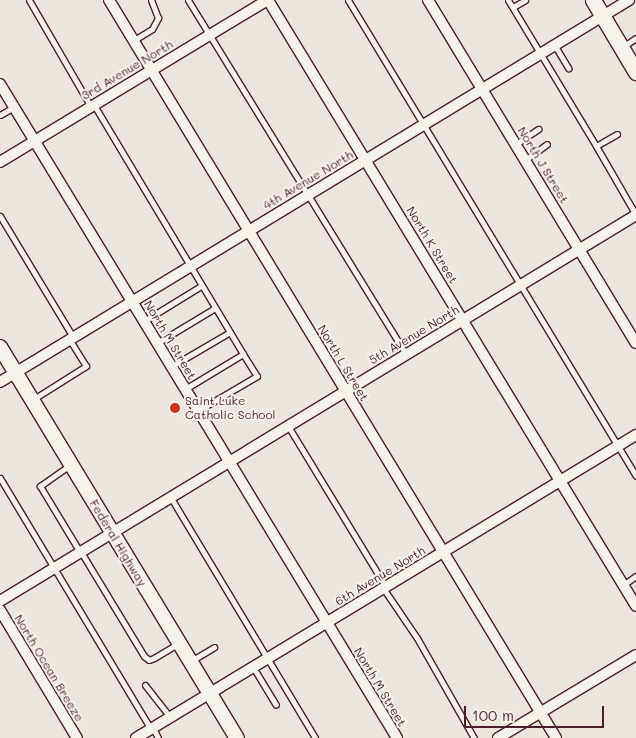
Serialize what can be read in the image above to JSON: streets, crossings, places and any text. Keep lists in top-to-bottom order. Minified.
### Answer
{"streets":{"main road":["Federal Highway"],"street":["3rd Avenue North","North J Street","4th Avenue North","North K Street","5th Avenue North","North M Street","North L Street","6th Avenue North","North Ocean Breeze"]},"crossings":[["3rd Avenue North","North K Street"],["3rd Avenue North","North M Street"],["3rd Avenue North","North L Street"],["North J Street","4th Avenue North"],["North J Street","5th Avenue North"],["4th Avenue North","North K Street"],["4th Avenue North","North M Street"],["4th Avenue North","North L Street"],["4th Avenue North","Federal Highway"],["North K Street","5th Avenue North"],["North K Street","6th Avenue North"],["5th Avenue North","North M Street"],["5th Avenue North","North L Street"],["5th Avenue North","Federal Highway"],["North M Street","6th Avenue North"],["North L Street","6th Avenue North"],["Federal Highway","6th Avenue North"]],"places":["Saint Luke Catholic School"],"scale_bar":"100 m"}
